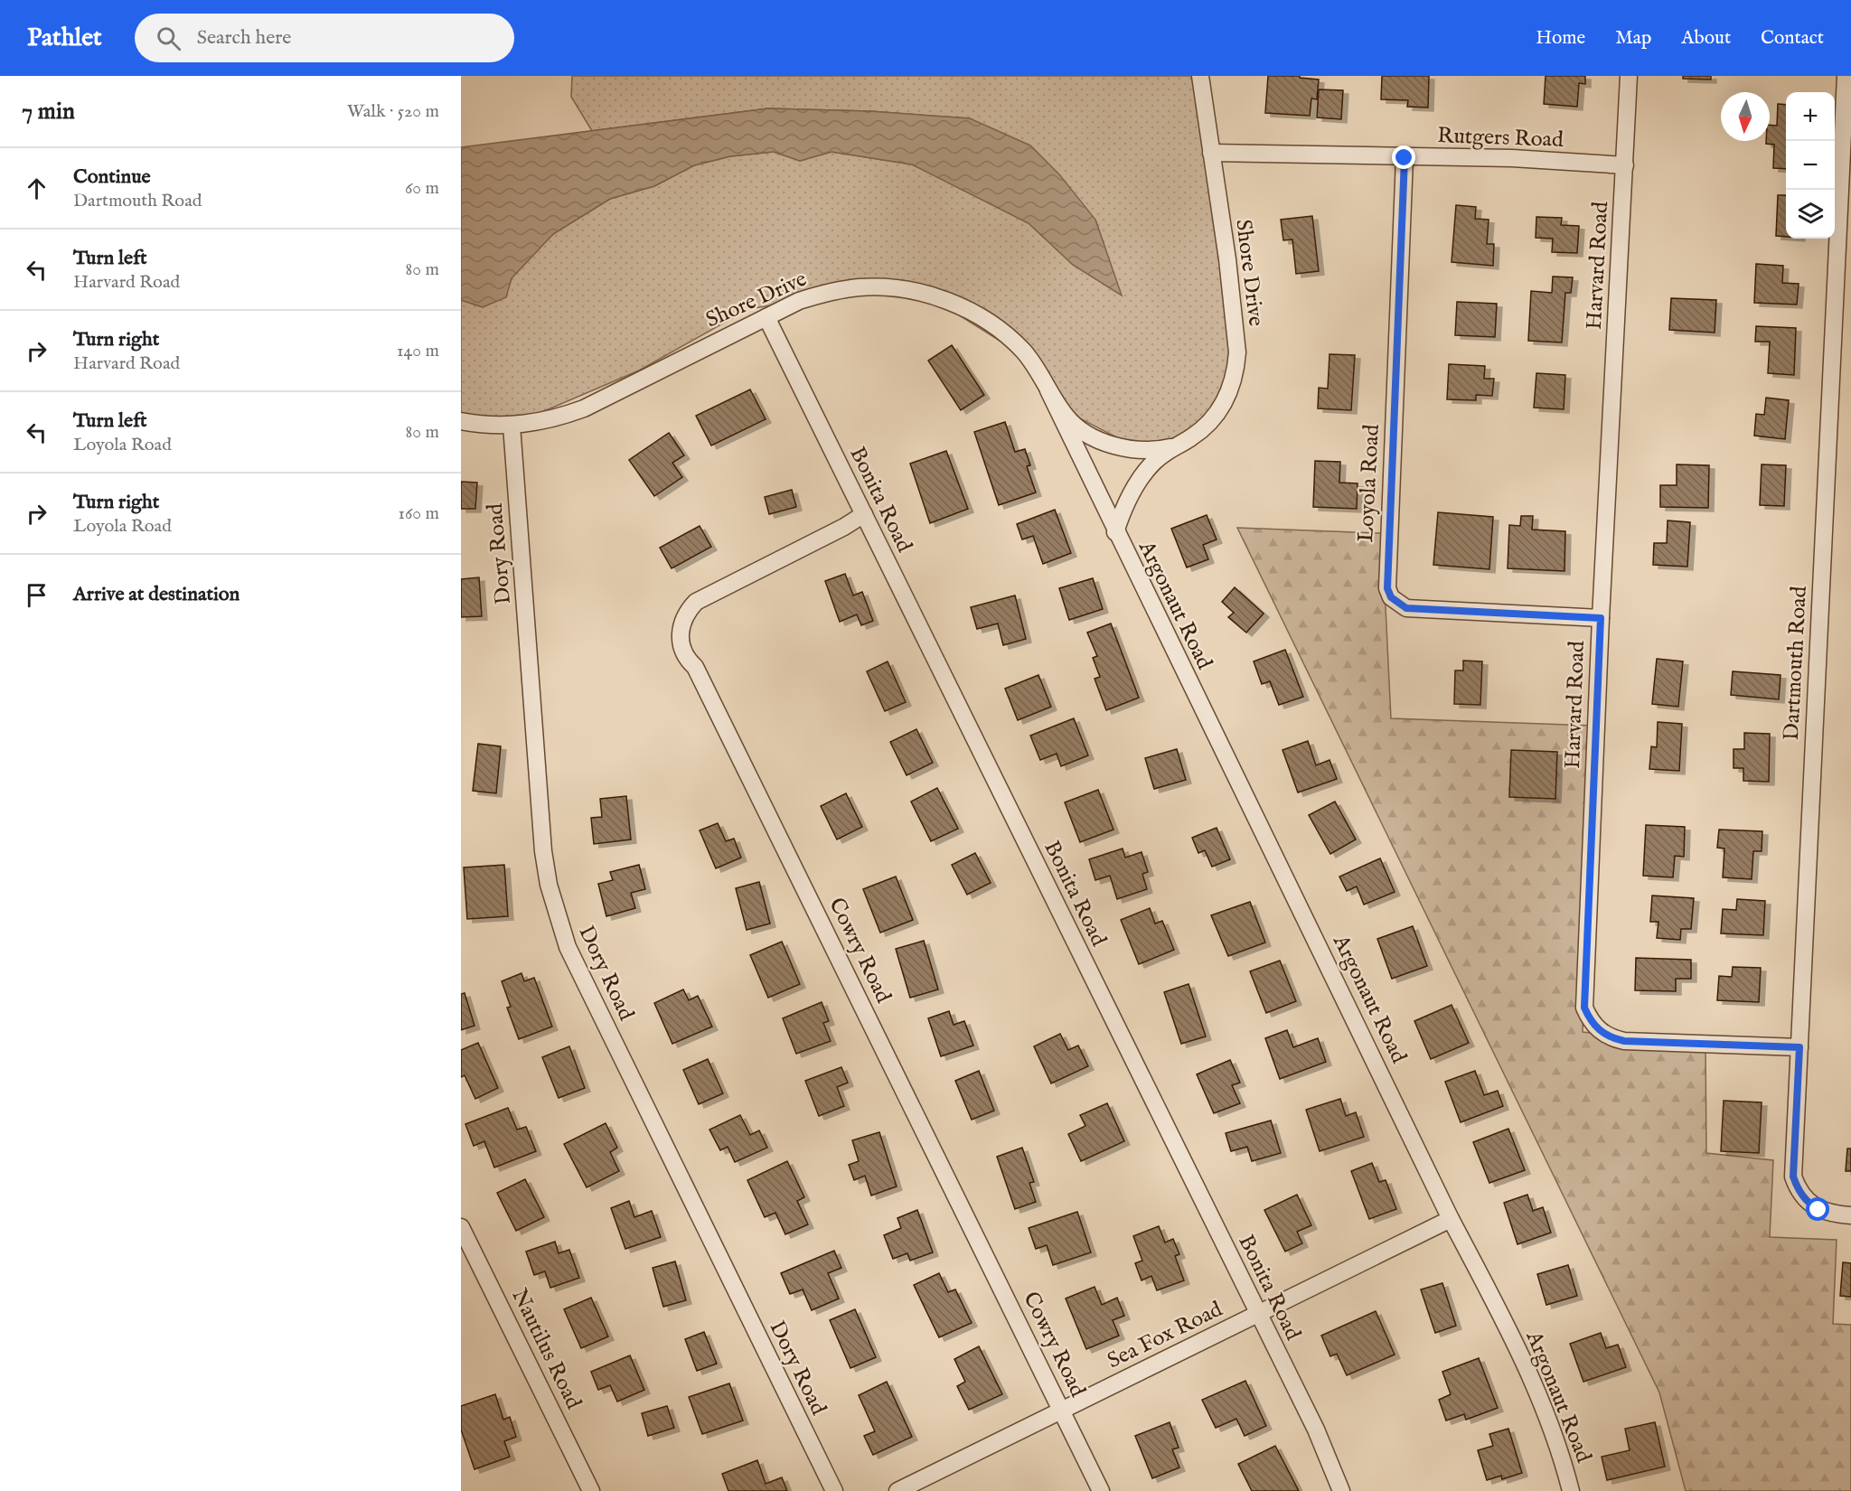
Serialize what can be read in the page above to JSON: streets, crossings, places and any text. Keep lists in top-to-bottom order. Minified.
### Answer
{"streets":{"street":["Rutgers Road","Harvard Road","Shore Drive","Loyola Road","Bonita Road","Dory Road","Argonaut Road","Dartmouth Road","Cowry Road","Sea Fox Road","Nautilus Road"]},"crossings":[["Rutgers Road","Harvard Road"],["Rutgers Road","Shore Drive"],["Rutgers Road","Loyola Road"],["Harvard Road","Loyola Road"],["Harvard Road","Dartmouth Road"],["Shore Drive","Bonita Road"],["Shore Drive","Dory Road"],["Shore Drive","Argonaut Road"],["Bonita Road","Cowry Road"],["Bonita Road","Sea Fox Road"],["Argonaut Road","Sea Fox Road"],["Cowry Road","Sea Fox Road"]],"north":"bottom","page":{"header":"Pathlet","search":"Search here","nav":["Home","Map","About","Contact"],"heading":["7 min","Walk · 520 m"],"map_buttons":["+","−"],"list":[["Continue","Dartmouth Road","60 m"],["Turn left","Harvard Road","80 m"],["Turn right","Harvard Road","140 m"],["Turn left","Loyola Road","80 m"],["Turn right","Loyola Road","160 m"],"Arrive at destination"]}}
